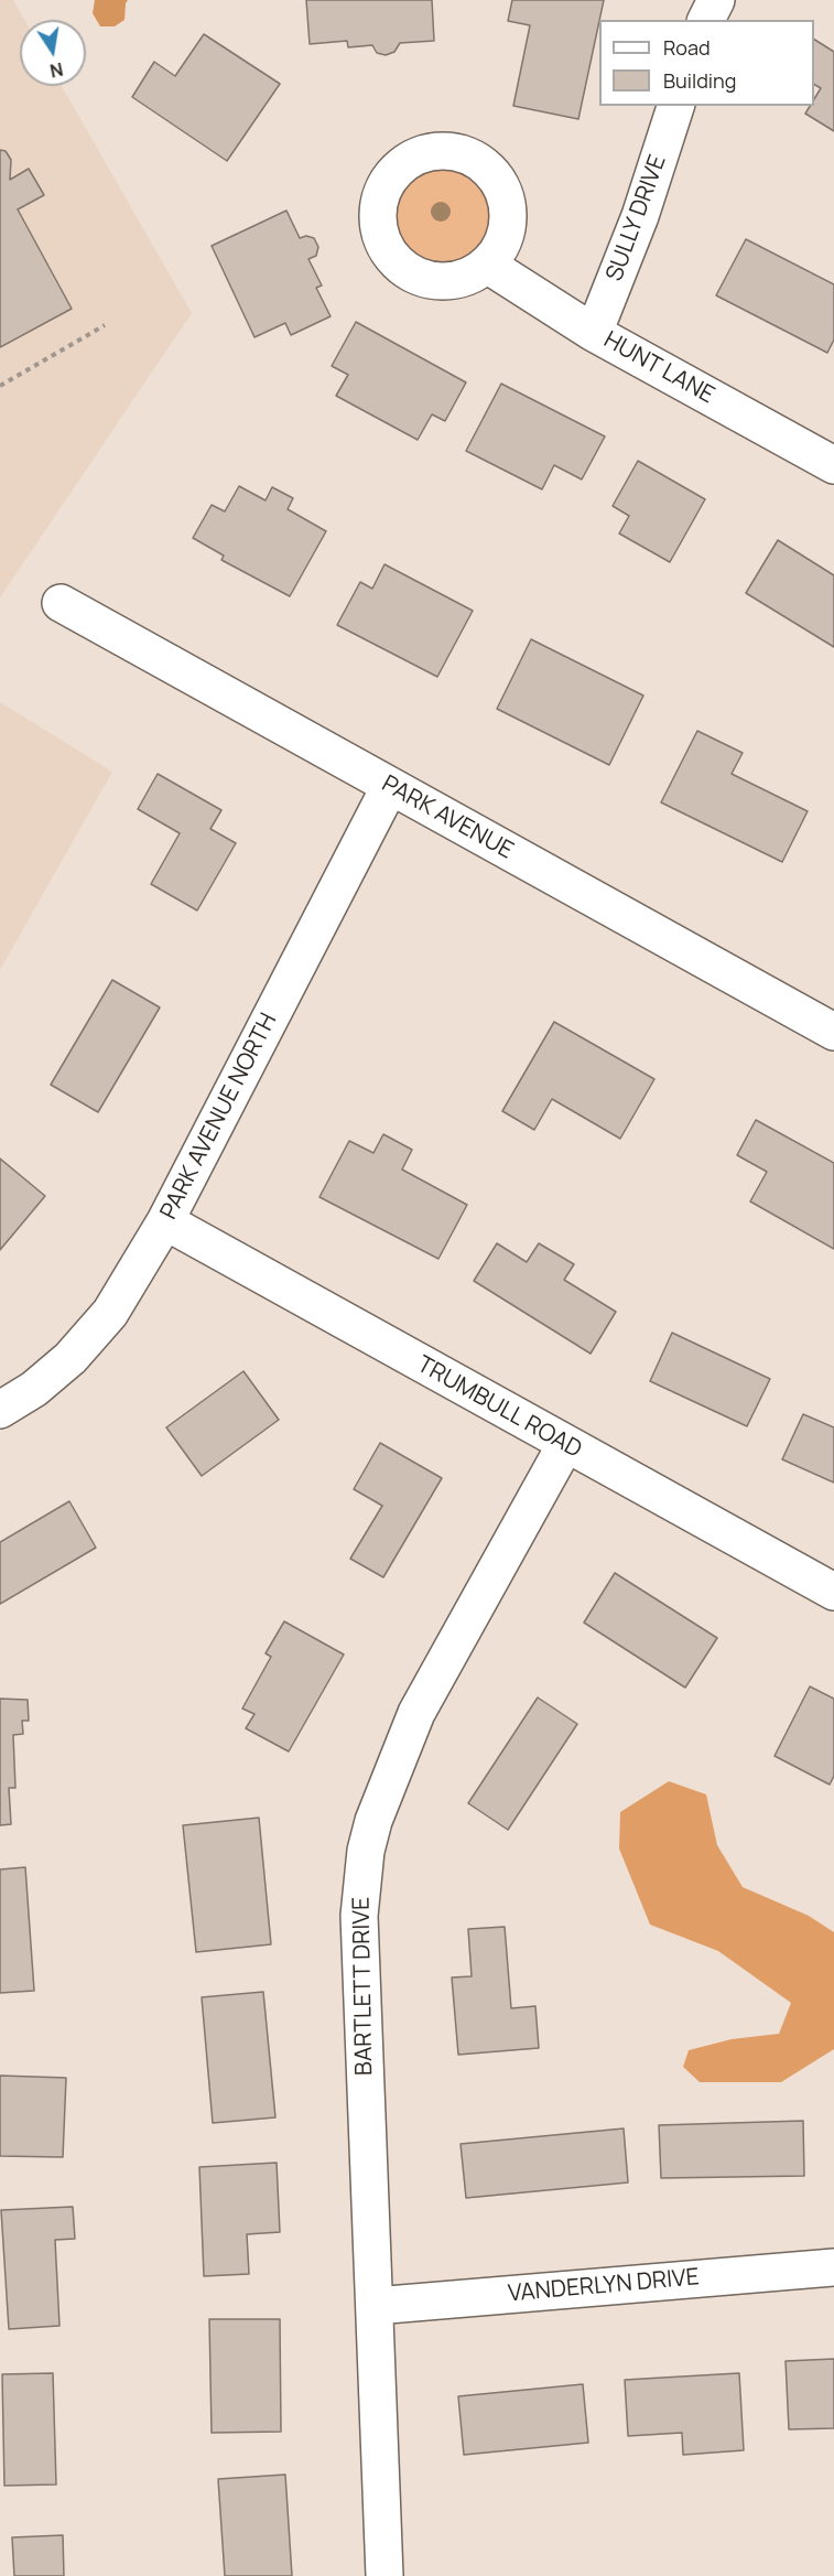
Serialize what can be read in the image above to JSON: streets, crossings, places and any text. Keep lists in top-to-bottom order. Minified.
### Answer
{"streets":{"street":["SULLY DRIVE","HUNT LANE","PARK AVENUE","PARK AVENUE NORTH","TRUMBULL ROAD","BARTLETT DRIVE","VANDERLYN DRIVE"]},"crossings":[["SULLY DRIVE","HUNT LANE"],["PARK AVENUE","PARK AVENUE NORTH"],["PARK AVENUE NORTH","TRUMBULL ROAD"],["TRUMBULL ROAD","BARTLETT DRIVE"],["BARTLETT DRIVE","VANDERLYN DRIVE"]],"legend":["Road","Building"],"north":"bottom"}
